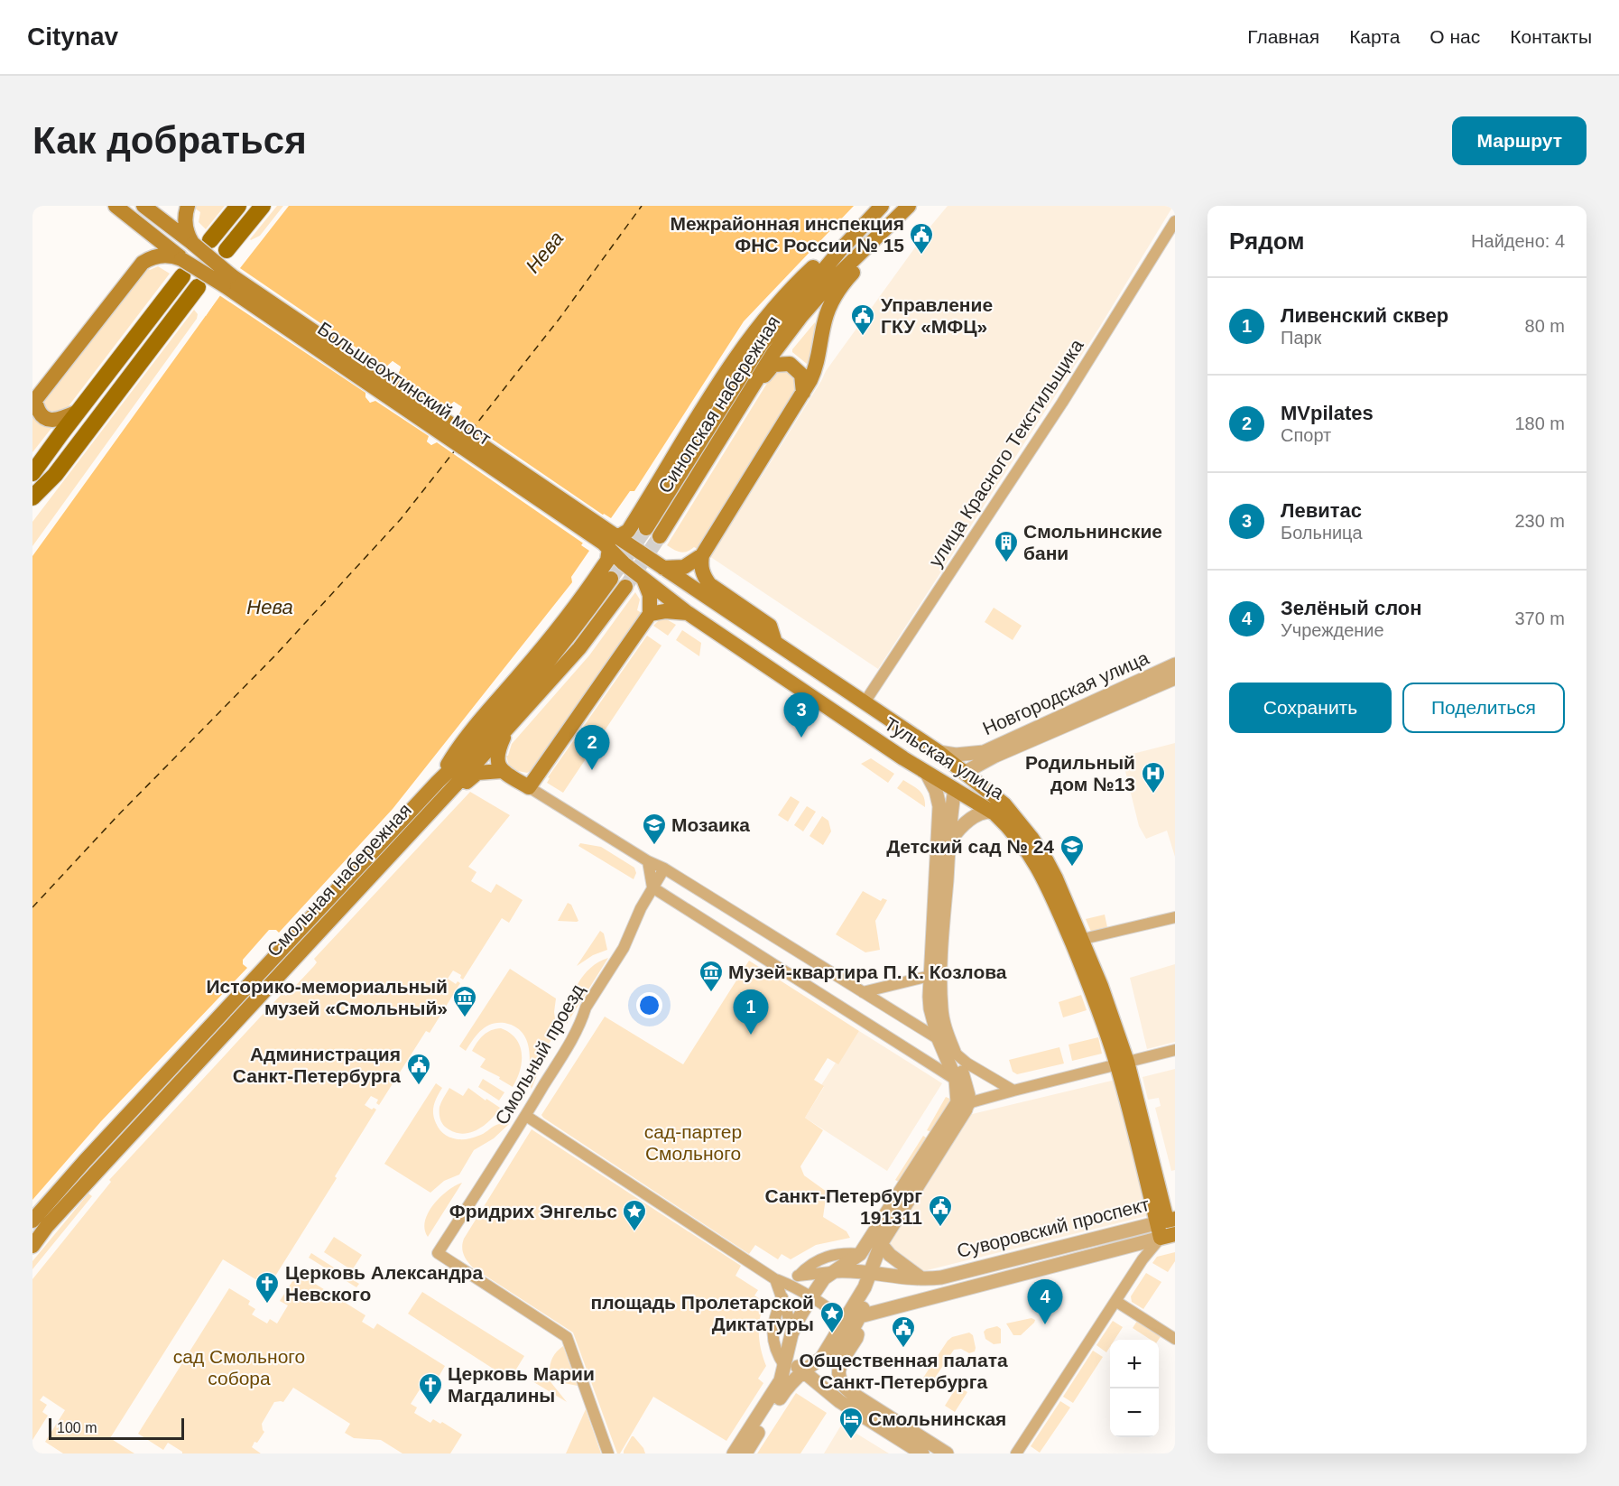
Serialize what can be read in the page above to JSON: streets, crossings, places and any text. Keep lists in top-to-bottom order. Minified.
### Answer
{"streets":{"main road":["Большеохтинский мост","Синопская набережная","Тульская улица","Смольная набережная"],"street":["улица Красного Текстильщика","Новгородская улица","Смольный проезд","Суворовский проспект"]},"crossings":[["Большеохтинский мост","Тульская улица"],["улица Красного Текстильщика","Тульская улица"],["Новгородская улица","Тульская улица"],["Тульская улица","Суворовский проспект"]],"water":["Нева"],"parks":["сад-партер Смольного","сад Смольного собора"],"places":{"public building":["Межрайонная инспекция ФНС России № 15","Управление ГКУ «МФЦ»","Администрация Санкт-Петербурга","Санкт-Петербург 191311","Общественная палата Санкт-Петербурга"],"building":["Смольнинские бани"],"hospital":["Родильный дом №13"],"school or university":["Мозаика","Детский сад № 24"],"museum":["Музей-квартира П. К. Козлова","Историко-мемориальный музей «Смольный»"],"place":["Фридрих Энгельс","площадь Пролетарской Диктатуры"],"church":["Церковь Александра Невского","Церковь Марии Магдалины"],"hotel":["Смольнинская"]},"scale_bar":"100 m","page":{"header":"Citynav","nav":["Главная","Карта","О нас","Контакты"],"buttons":["Маршрут",["Сохранить","Поделиться"]],"title":"Как добраться","heading":["Рядом","Найдено: 4"],"list":[{"mark":"1","name":"Ливенский сквер","note":"Парк","value":"80 m"},{"mark":"2","name":"MVpilates","note":"Спорт","value":"180 m"},{"mark":"3","name":"Левитас","note":"Больница","value":"230 m"},{"mark":"4","name":"Зелёный слон","note":"Учреждение","value":"370 m"}],"pins":["3","2","1","4"],"map_buttons":["+","−"],"scale":"100 m"}}
